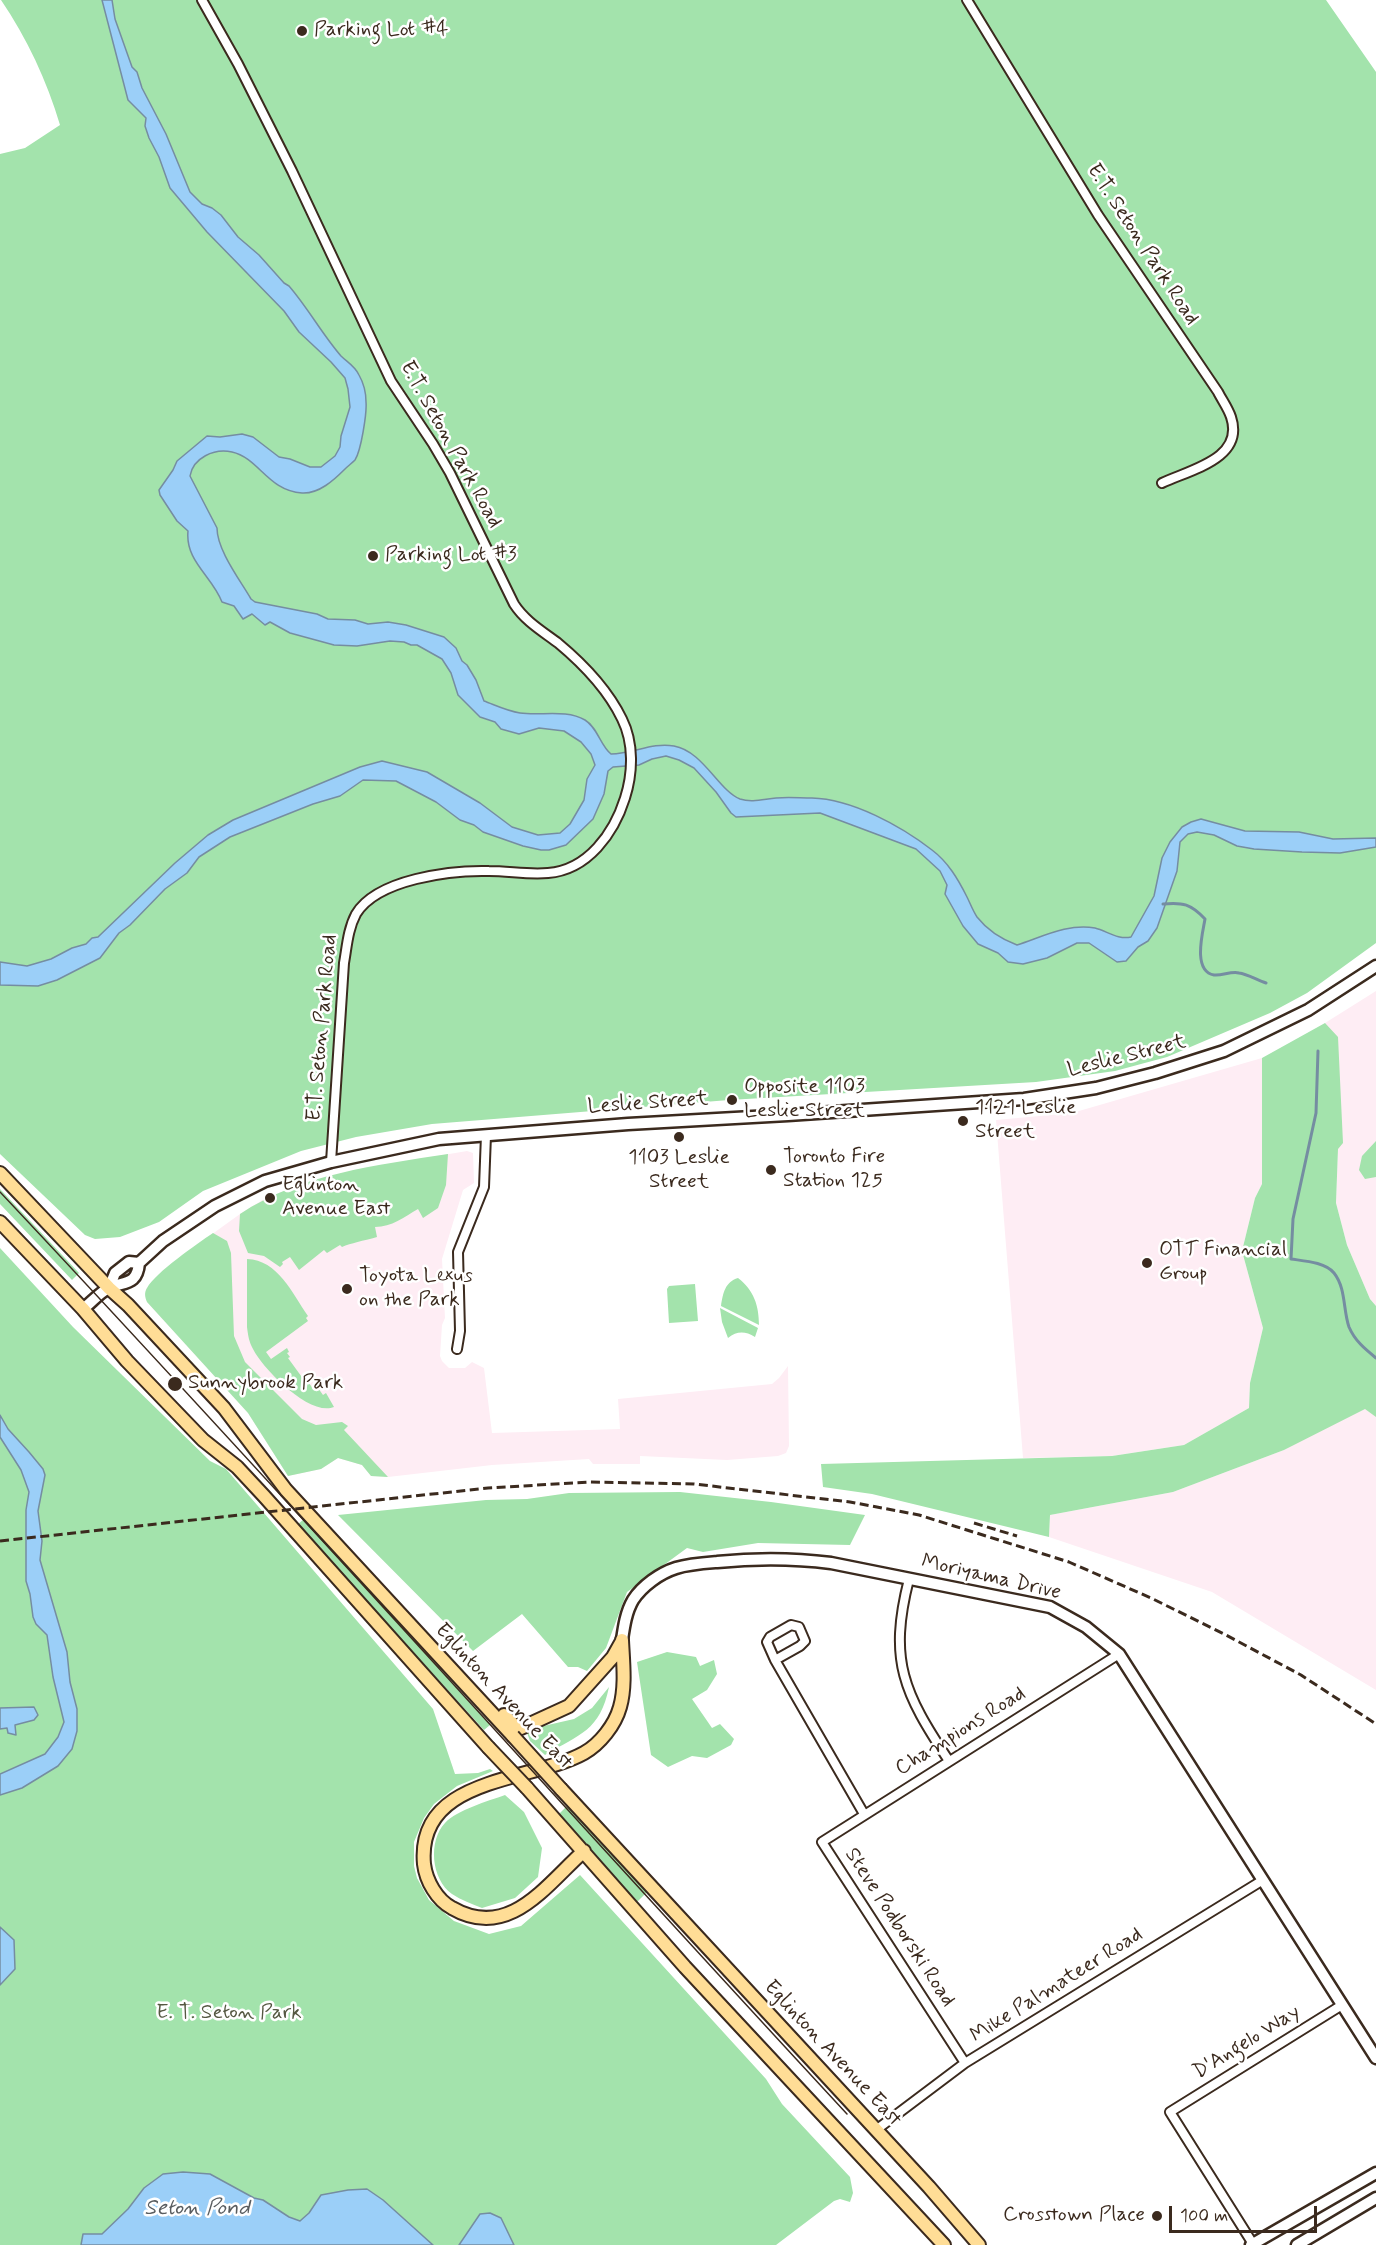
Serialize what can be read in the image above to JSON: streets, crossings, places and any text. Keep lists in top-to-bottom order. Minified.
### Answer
{"streets":{"main road":["Leslie Street","Moriyama Drive","Eglinton Avenue East"],"street":["E.T. Seton Park Road","Champions Road","Steve Podborski Road","Mike Palmateer Road","D'Angelo Way"]},"crossings":[["E.T. Seton Park Road","Leslie Street"],["Leslie Street","Eglinton Avenue East"],["Moriyama Drive","Champions Road"],["Moriyama Drive","Mike Palmateer Road"],["Moriyama Drive","D'Angelo Way"],["Eglinton Avenue East","Mike Palmateer Road"],["Champions Road","Steve Podborski Road"],["Steve Podborski Road","Mike Palmateer Road"]],"water":["Seton Pond"],"parks":["E. T. Seton Park"],"places":["Parking Lot #4","Parking Lot #3","Opposite 1103 Leslie Street","1121 Leslie Street","1103 Leslie Street","Toronto Fire Station 125","Eglinton Avenue East","OTT Financial Group","Toyota Lexus on the Park","Sunnybrook Park","Crosstown Place"],"scale_bar":"100 m"}
